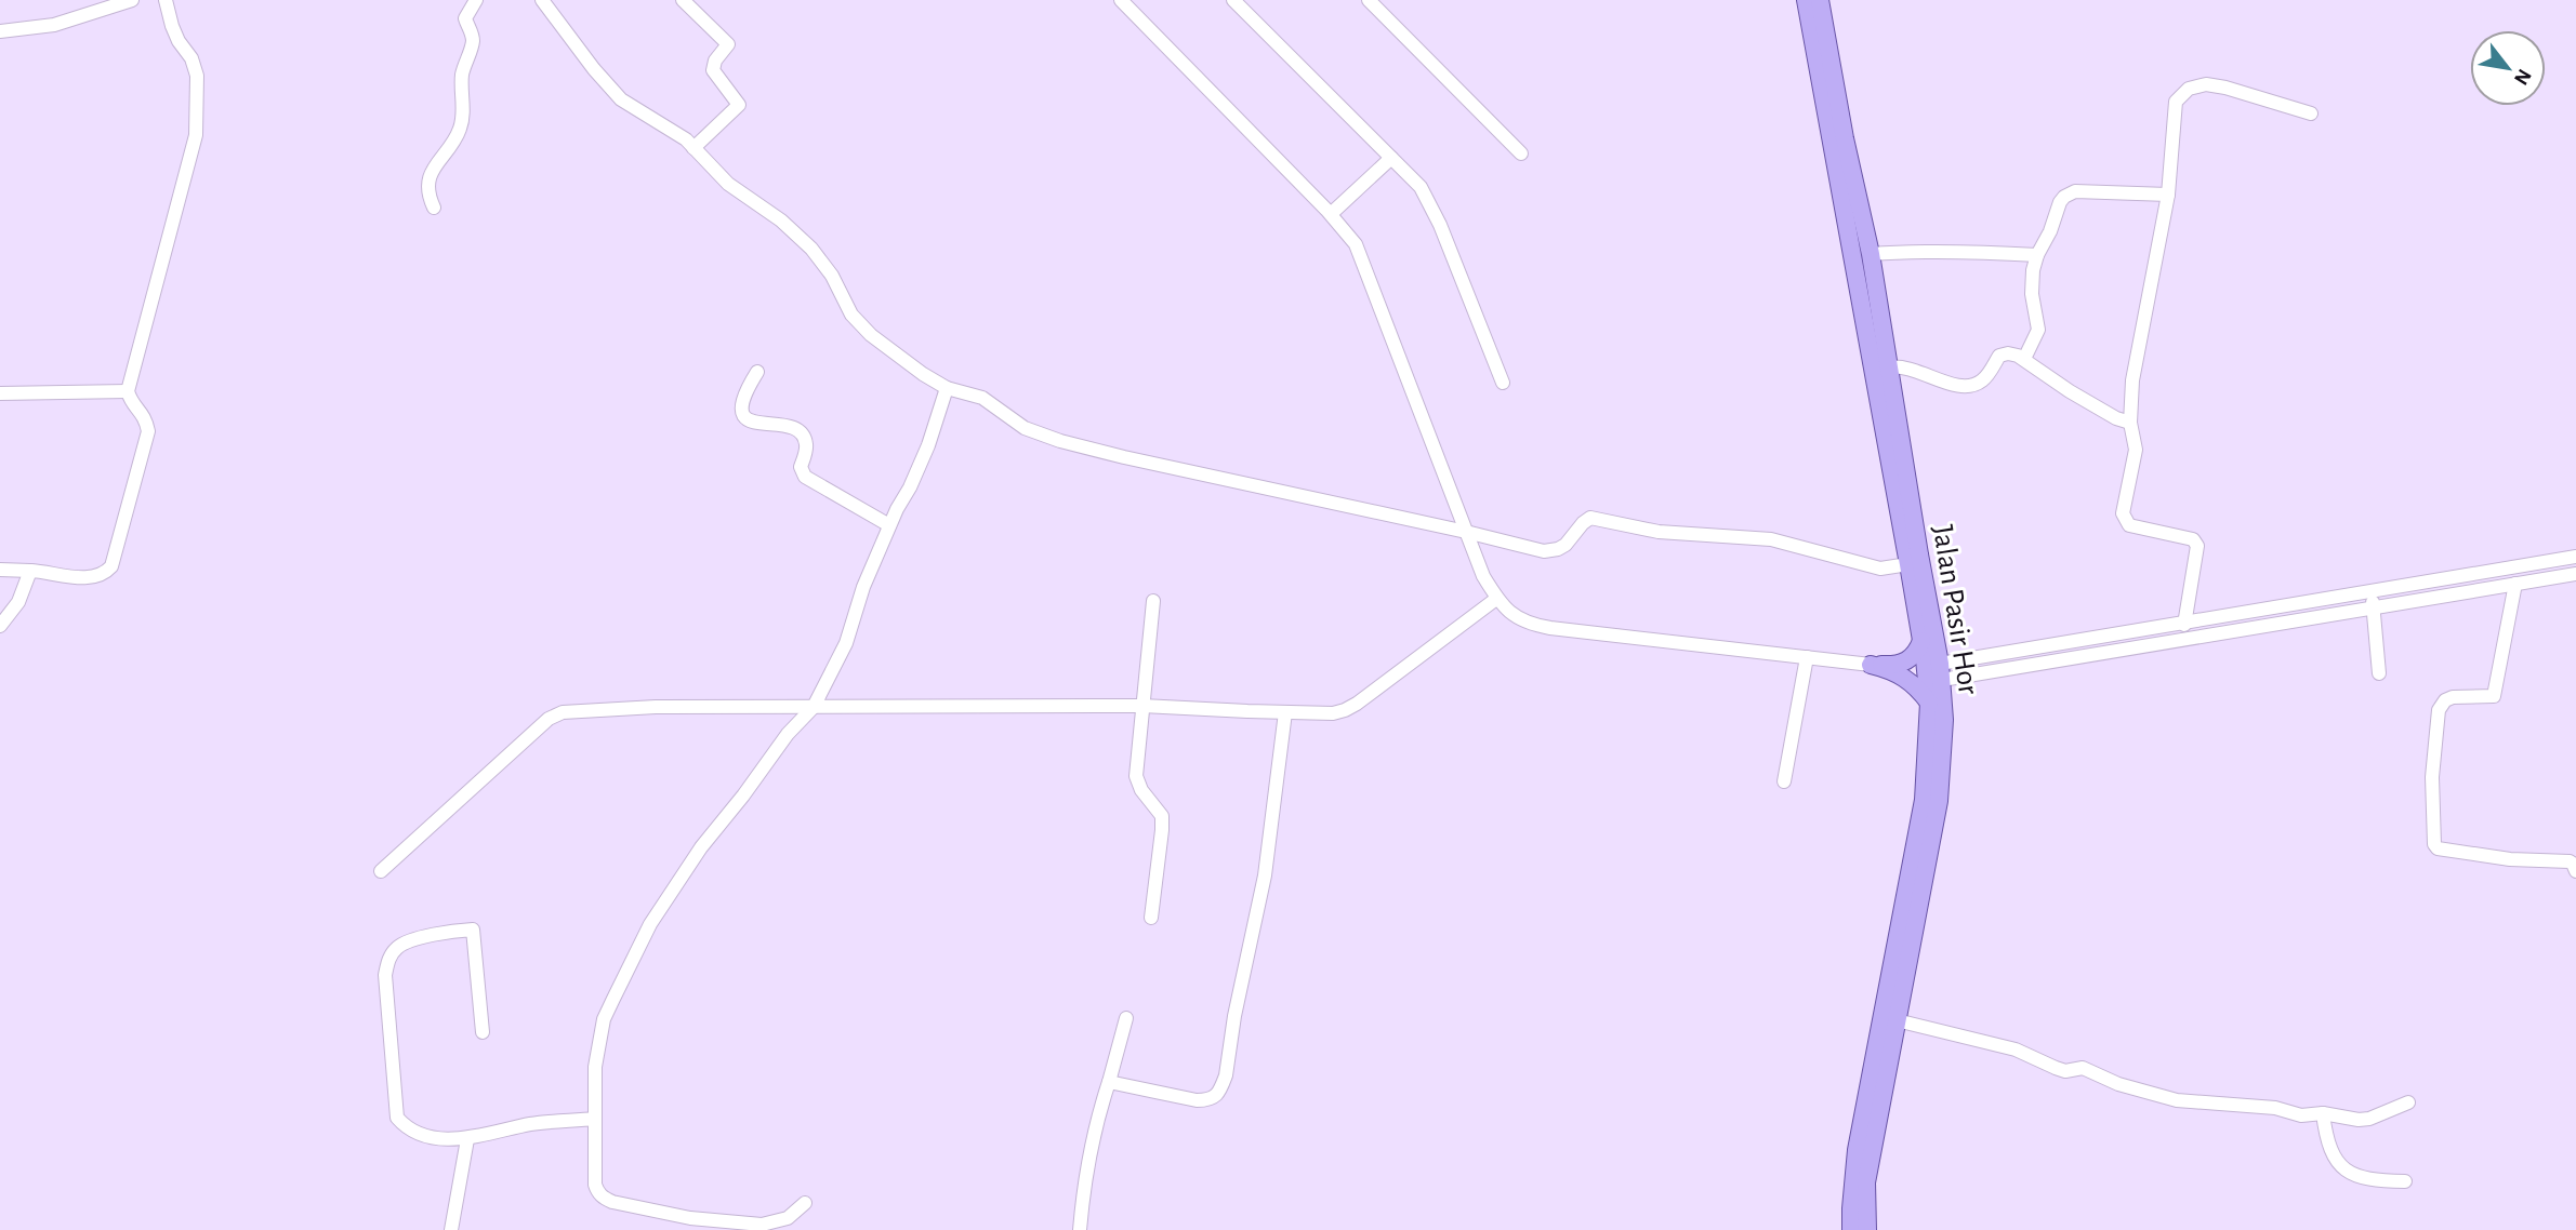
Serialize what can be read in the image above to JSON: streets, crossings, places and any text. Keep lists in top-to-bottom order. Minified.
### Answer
{"streets":{"main road":["Jalan Pasir Hor"]},"north":"bottom right"}
